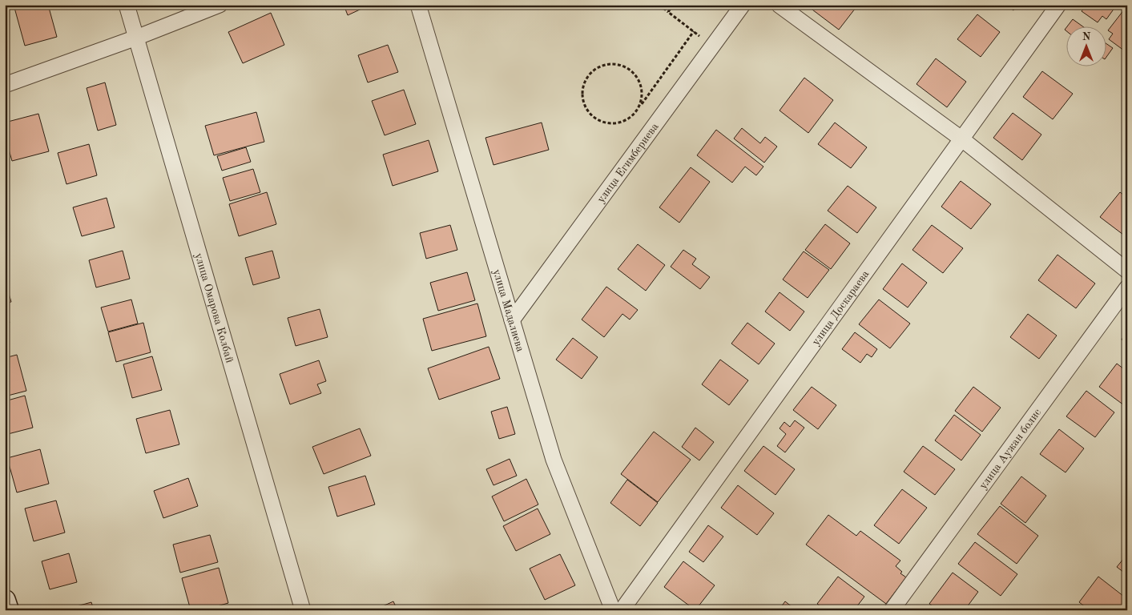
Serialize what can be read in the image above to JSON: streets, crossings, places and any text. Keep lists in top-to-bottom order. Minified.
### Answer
{"streets":{"street":["улица Егимбериева","улица Омарова Колбай","улица Доскараева","улица Мадалиева","улица Аужан болис"]},"crossings":[["улица Егимбериева","улица Мадалиева"]],"north":"top"}
